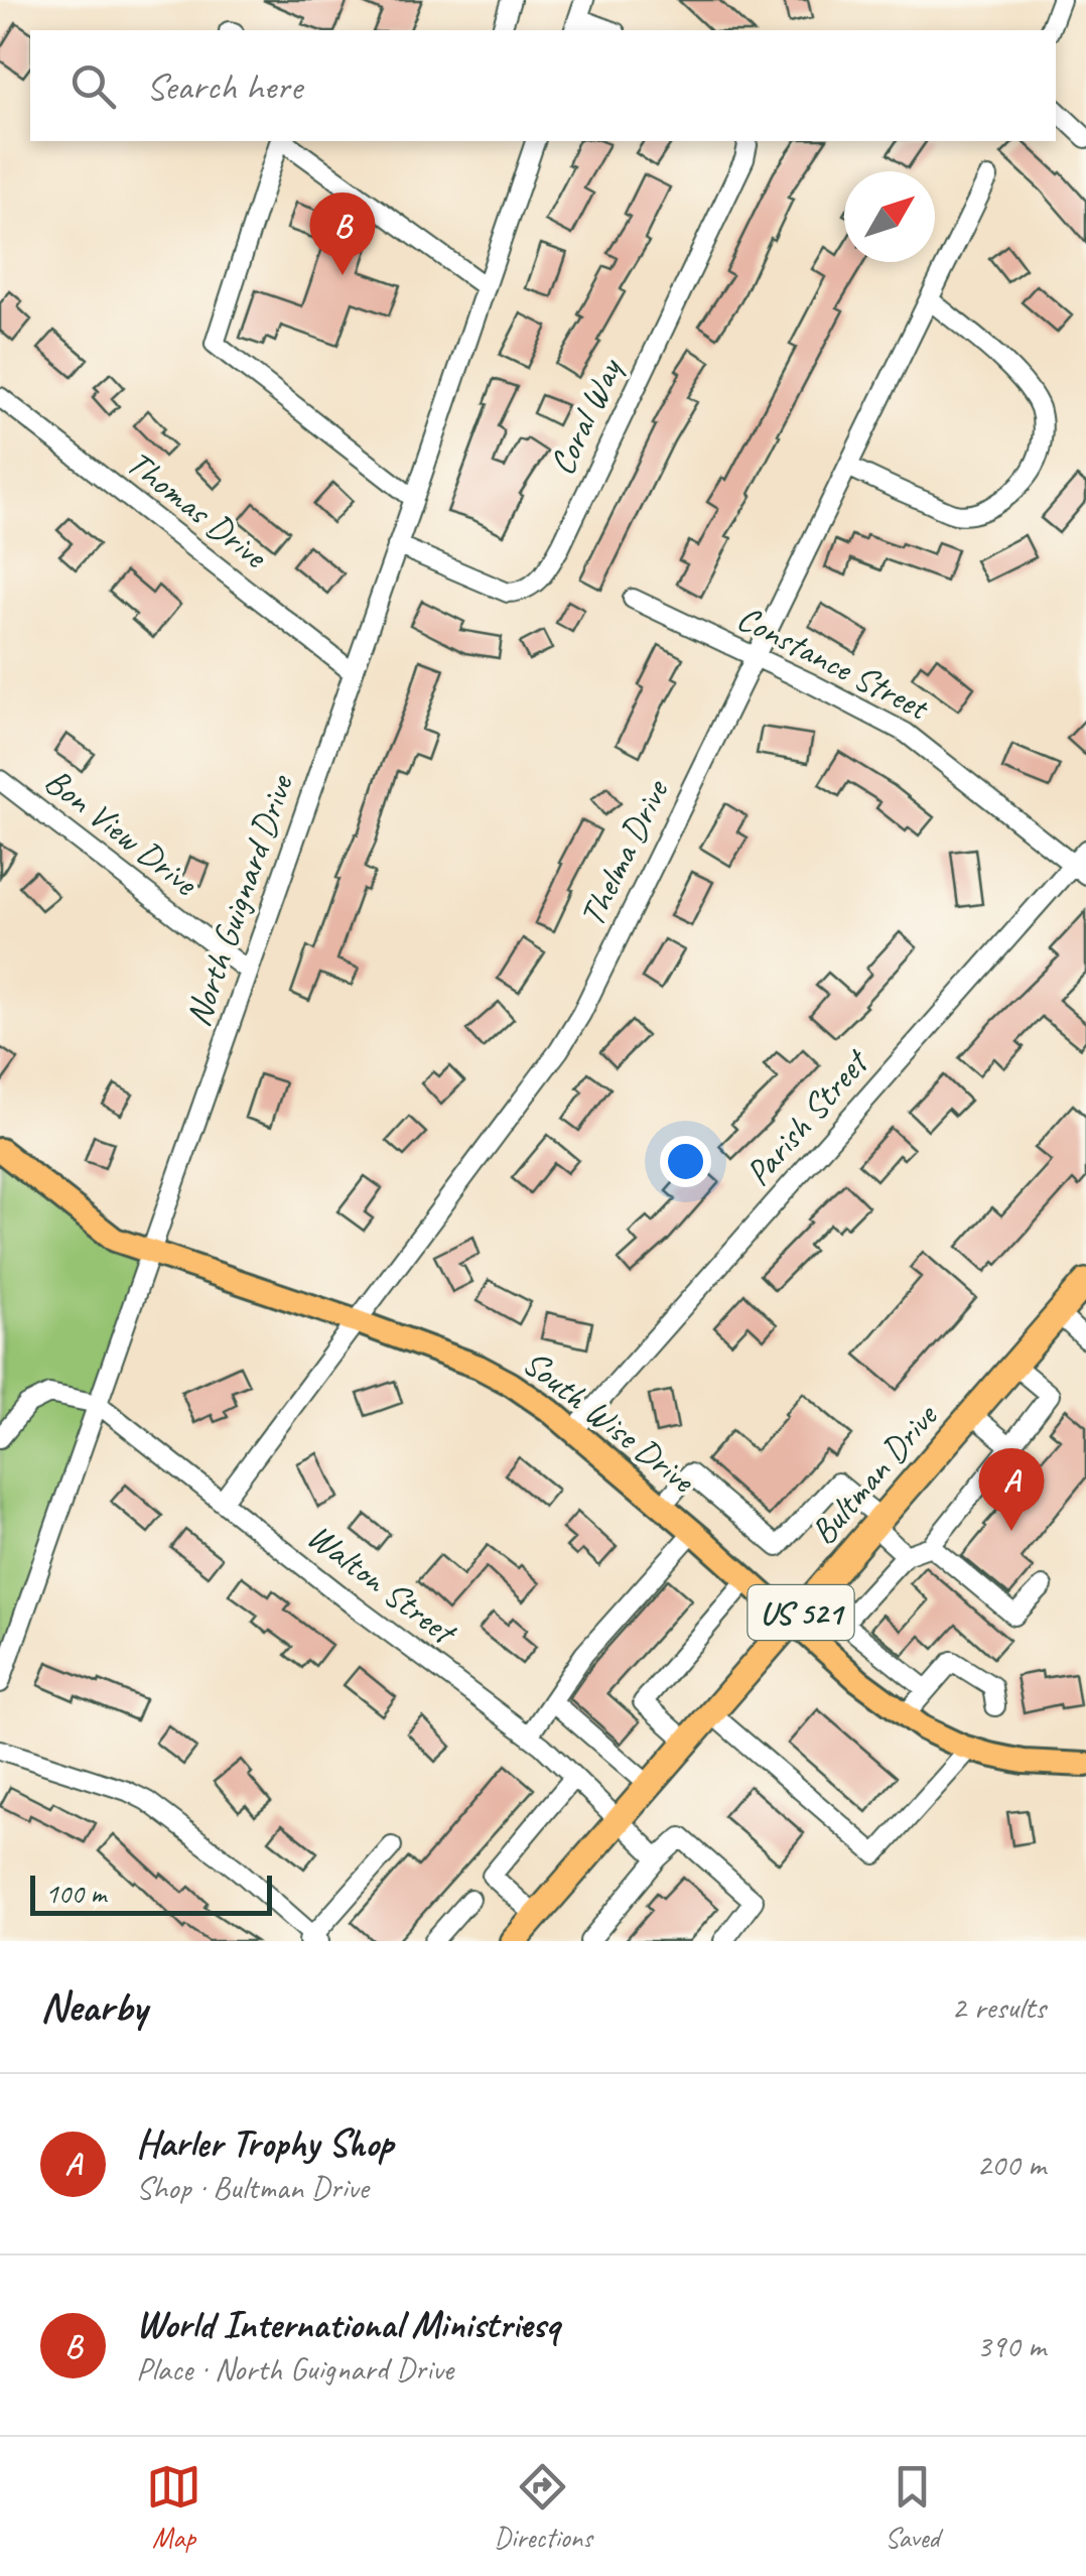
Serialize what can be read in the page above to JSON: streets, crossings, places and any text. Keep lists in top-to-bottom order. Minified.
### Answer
{"streets":{"highway":["Bultman Drive","US 521"],"main road":["South Wise Drive"],"street":["Coral Way","Thomas Drive","Constance Street","Bon View Drive","Thelma Drive","North Guignard Drive","Parish Street","Walton Street"]},"crossings":[["Coral Way","North Guignard Drive"],["Thomas Drive","North Guignard Drive"],["Constance Street","Thelma Drive"],["Constance Street","Parish Street"],["Bon View Drive","North Guignard Drive"],["Thelma Drive","South Wise Drive"],["Thelma Drive","Walton Street"],["North Guignard Drive","South Wise Drive"],["North Guignard Drive","Walton Street"],["Parish Street","South Wise Drive"],["South Wise Drive","Bultman Drive"],["Bultman Drive","Walton Street"]],"scale_bar":"100 m","north":"top right","page":{"search":"Search here","pins":["B","A"],"scale":"100 m","heading":["Nearby","2 results"],"list":[{"mark":"A","name":"Harler Trophy Shop","note":"Shop · Bultman Drive","value":"200 m"},{"mark":"B","name":"World International Ministriesq","note":"Place · North Guignard Drive","value":"390 m"}],"nav":["Map","Directions","Saved"]}}
